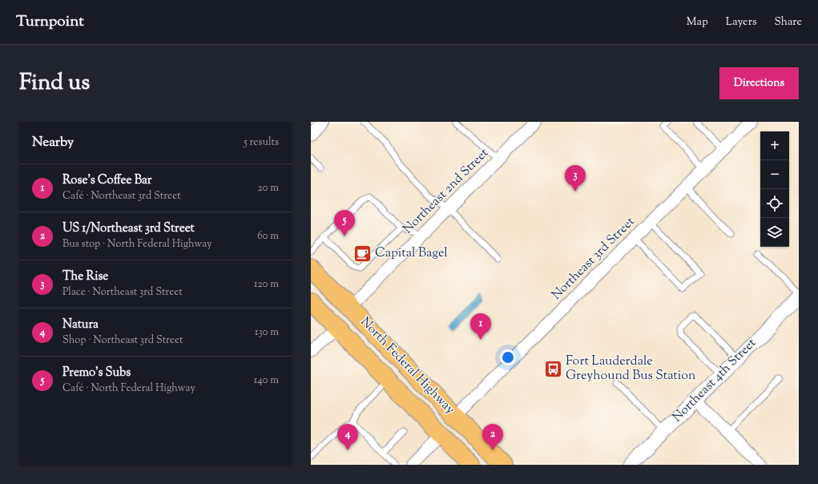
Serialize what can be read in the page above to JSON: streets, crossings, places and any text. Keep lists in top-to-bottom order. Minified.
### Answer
{"streets":{"main road":["North Federal Highway"],"street":["Northeast 2nd Street","Northeast 3rd Street","Northeast 4th Street"]},"crossings":[["Northeast 2nd Street","North Federal Highway"],["Northeast 3rd Street","North Federal Highway"]],"places":{"cafe":["Capital Bagel"],"bus stop":["Fort Lauderdale Greyhound Bus Station"]},"page":{"header":"Turnpoint","nav":["Map","Layers","Share"],"title":"Find us","buttons":"Directions","heading":["Nearby","5 results"],"map_buttons":["+","−"],"list":[{"mark":"1","name":"Rose's Coffee Bar","note":"Café · Northeast 3rd Street","value":"20 m"},{"mark":"2","name":"US 1/Northeast 3rd Street","note":"Bus stop · North Federal Highway","value":"60 m"},{"mark":"3","name":"The Rise","note":"Place · Northeast 3rd Street","value":"120 m"},{"mark":"4","name":"Natura","note":"Shop · Northeast 3rd Street","value":"130 m"},{"mark":"5","name":"Premo's Subs","note":"Café · North Federal Highway","value":"140 m"}],"pins":["3","5","1","2","4"]}}
